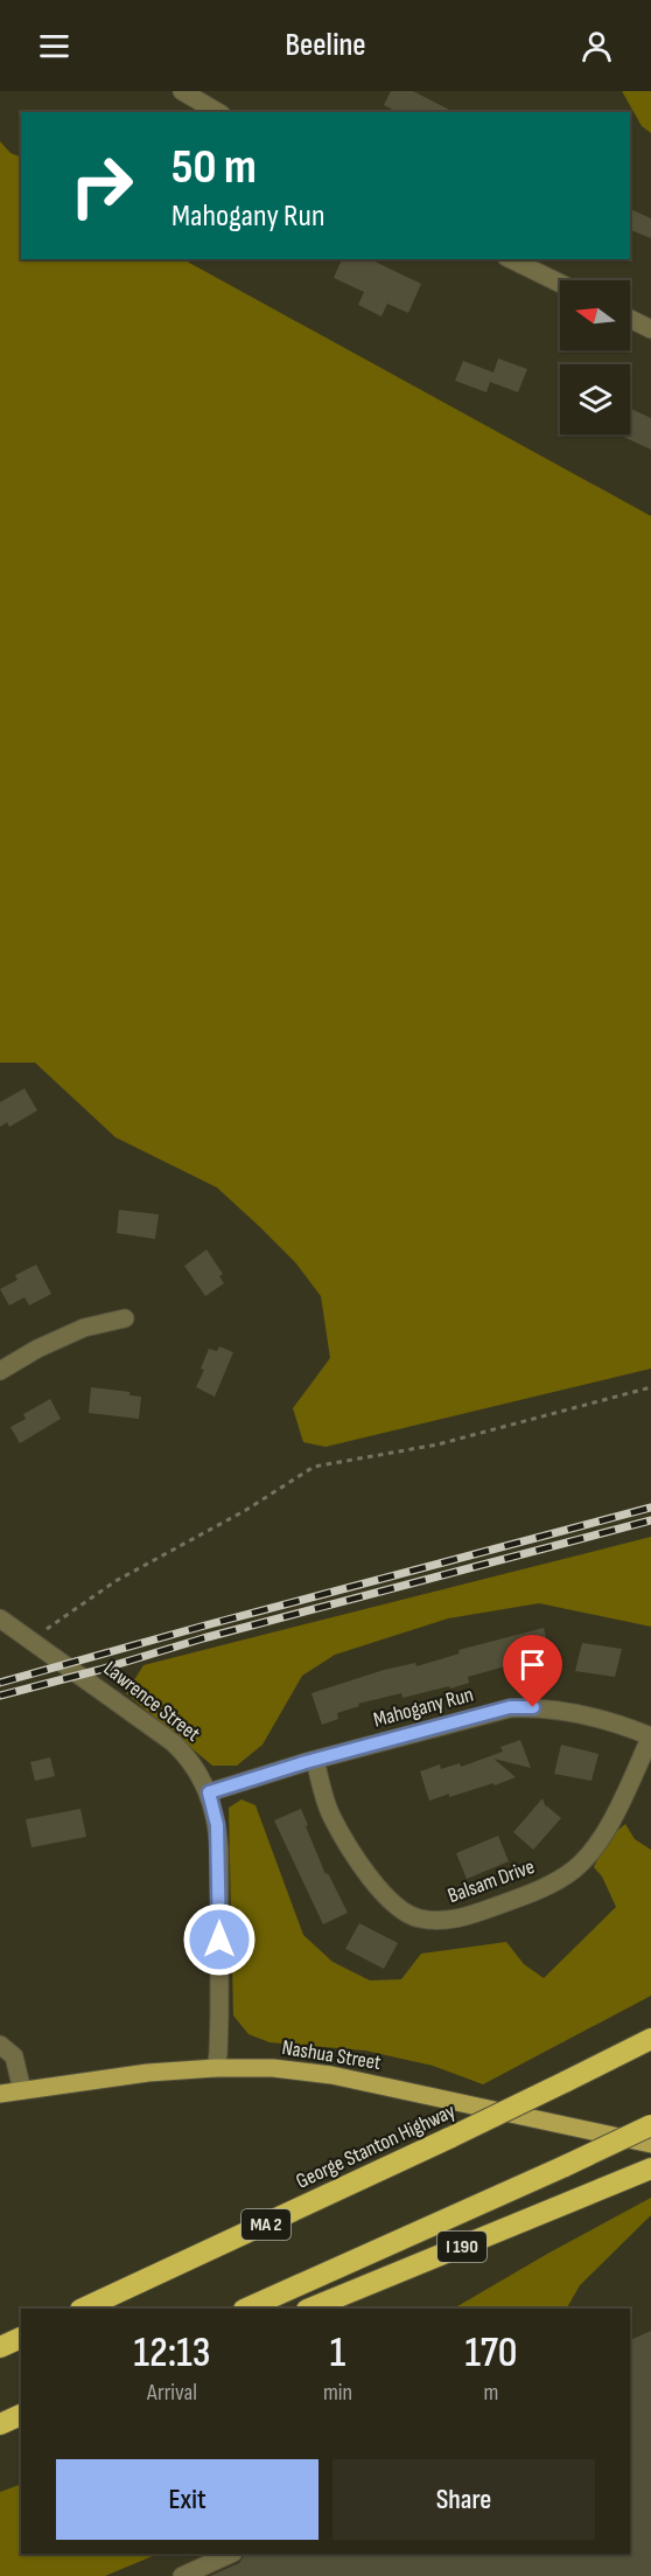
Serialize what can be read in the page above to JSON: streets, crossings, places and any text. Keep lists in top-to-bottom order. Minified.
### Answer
{"streets":{"highway":["George Stanton Highway","MA 2","I 190"],"main road":["Nashua Street"],"street":["Lawrence Street","Mahogany Run","Balsam Drive"]},"crossings":[["Lawrence Street","Mahogany Run"],["Lawrence Street","Nashua Street"],["Mahogany Run","Balsam Drive"]],"north":"left","page":{"header":"Beeline","turn":["50 m","Mahogany Run"],"eta":["12:13","Arrival","1","min","170","m"],"buttons":["Exit","Share"]}}
